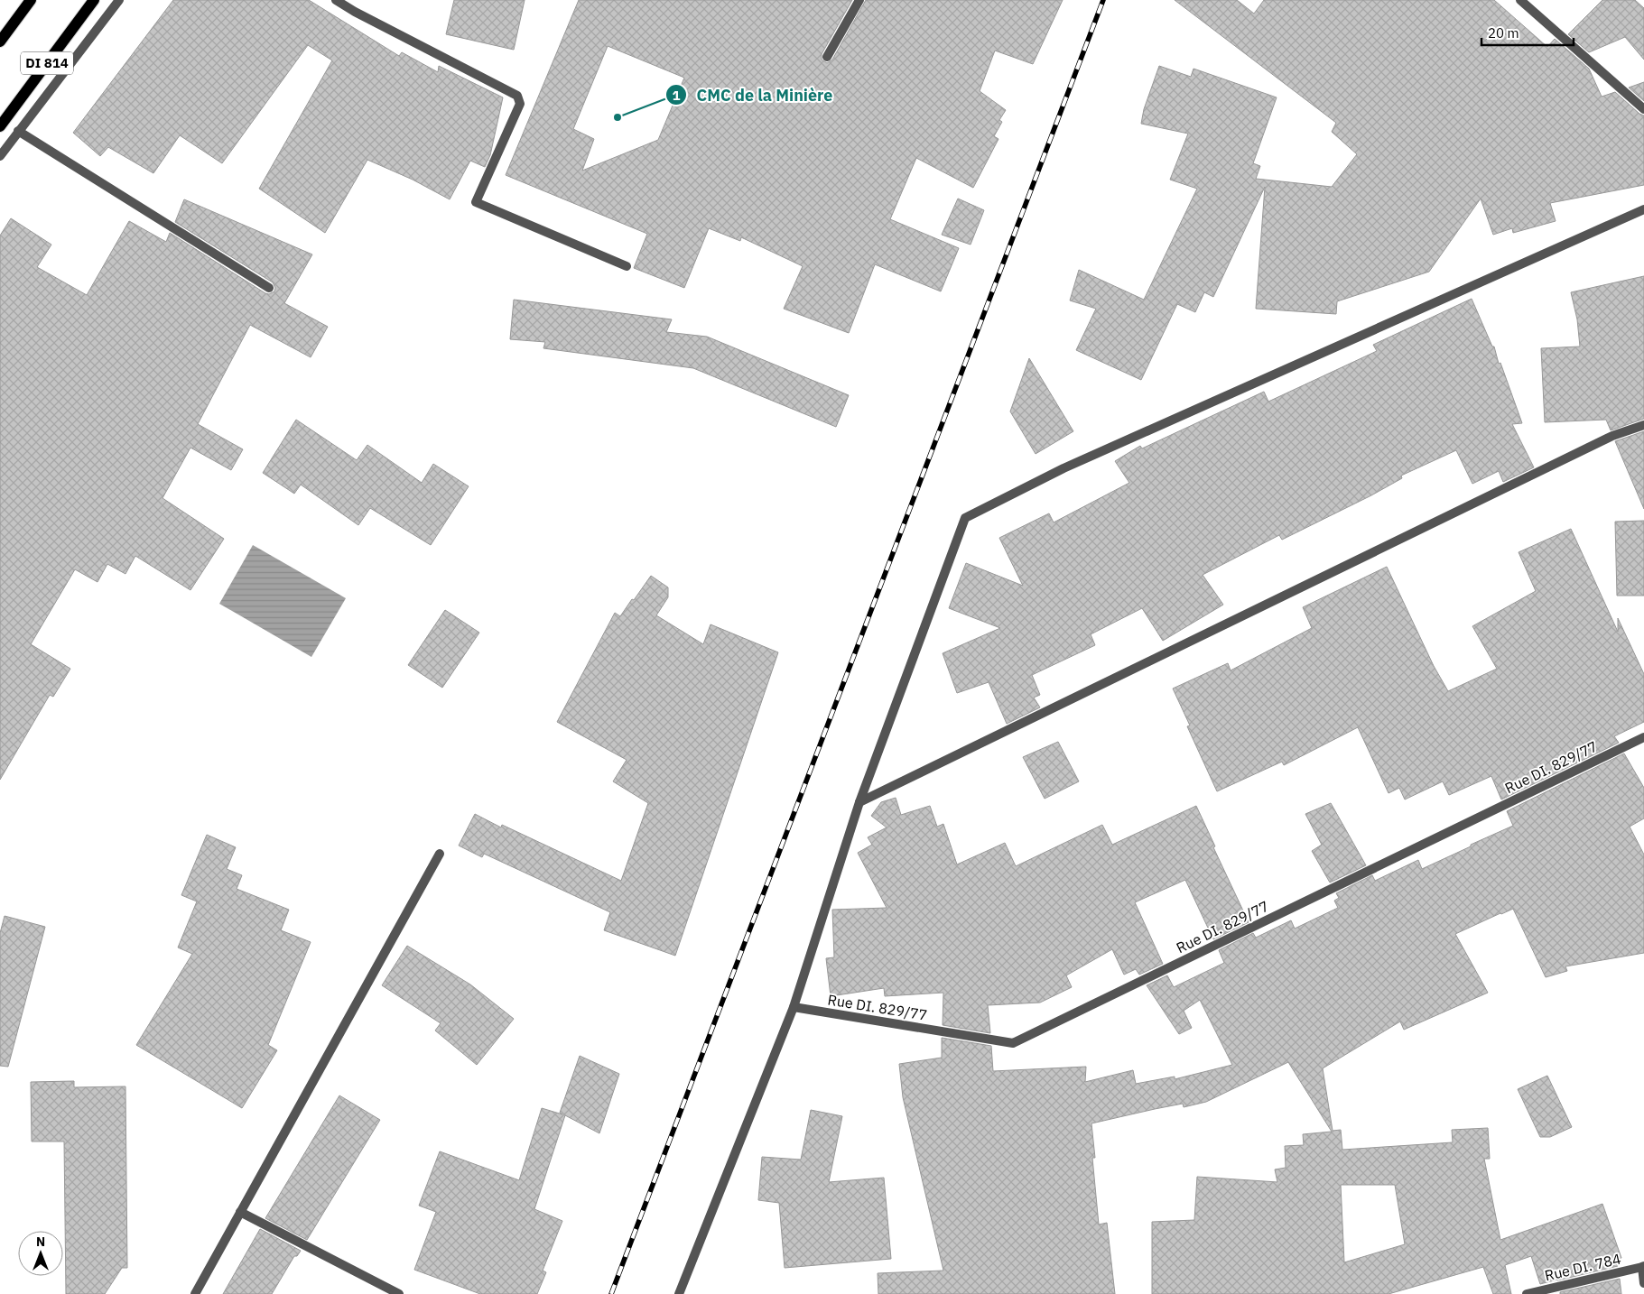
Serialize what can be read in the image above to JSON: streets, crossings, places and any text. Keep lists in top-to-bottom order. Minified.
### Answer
{"streets":{"main road":["DI 814"],"street":["Rue DI. 829/77","Rue DI. 784"]},"places":["CMC de la Minière"],"scale_bar":"20 m","north":"top"}
